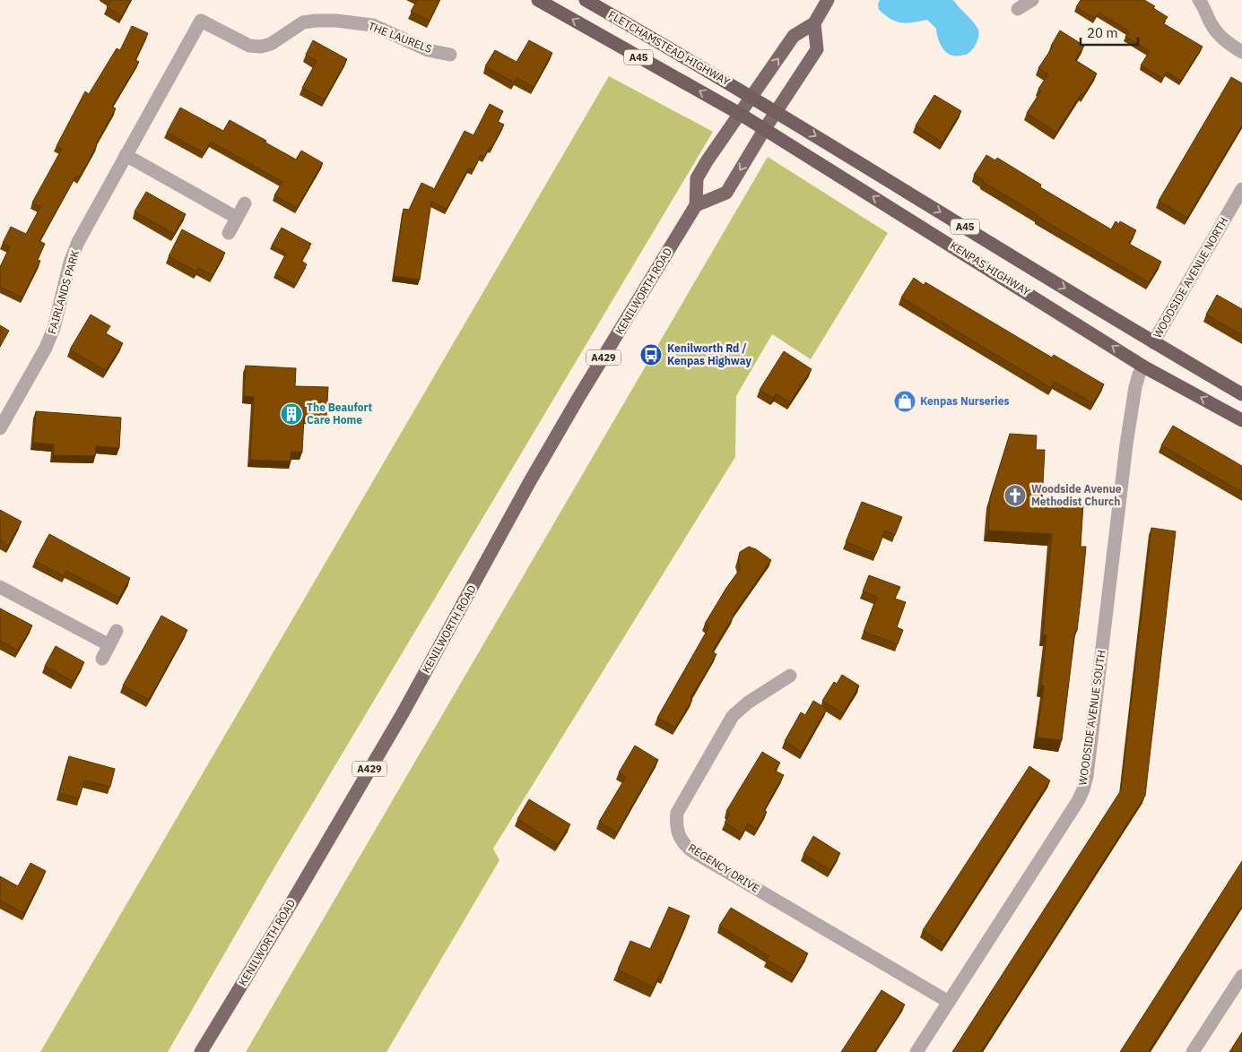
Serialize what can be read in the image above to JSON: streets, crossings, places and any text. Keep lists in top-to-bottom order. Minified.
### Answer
{"streets":{"highway":["FLETCHAMSTEAD HIGHWAY","A45","KENPAS HIGHWAY"],"main road":["KENILWORTH ROAD","A429"],"street":["THE LAURELS","WOODSIDE AVENUE NORTH","FAIRLANDS PARK","WOODSIDE AVENUE SOUTH","REGENCY DRIVE"]},"crossings":[["THE LAURELS","FAIRLANDS PARK"],["FLETCHAMSTEAD HIGHWAY","KENPAS HIGHWAY"],["FLETCHAMSTEAD HIGHWAY","KENILWORTH ROAD"],["KENPAS HIGHWAY","WOODSIDE AVENUE NORTH"],["KENPAS HIGHWAY","KENILWORTH ROAD"],["KENPAS HIGHWAY","WOODSIDE AVENUE SOUTH"],["WOODSIDE AVENUE SOUTH","REGENCY DRIVE"]],"places":{"bus stop":["Kenilworth Rd / Kenpas Highway"],"shop":["Kenpas Nurseries"],"building":["The Beaufort Care Home"],"church":["Woodside Avenue Methodist Church"]},"scale_bar":"20 m"}
